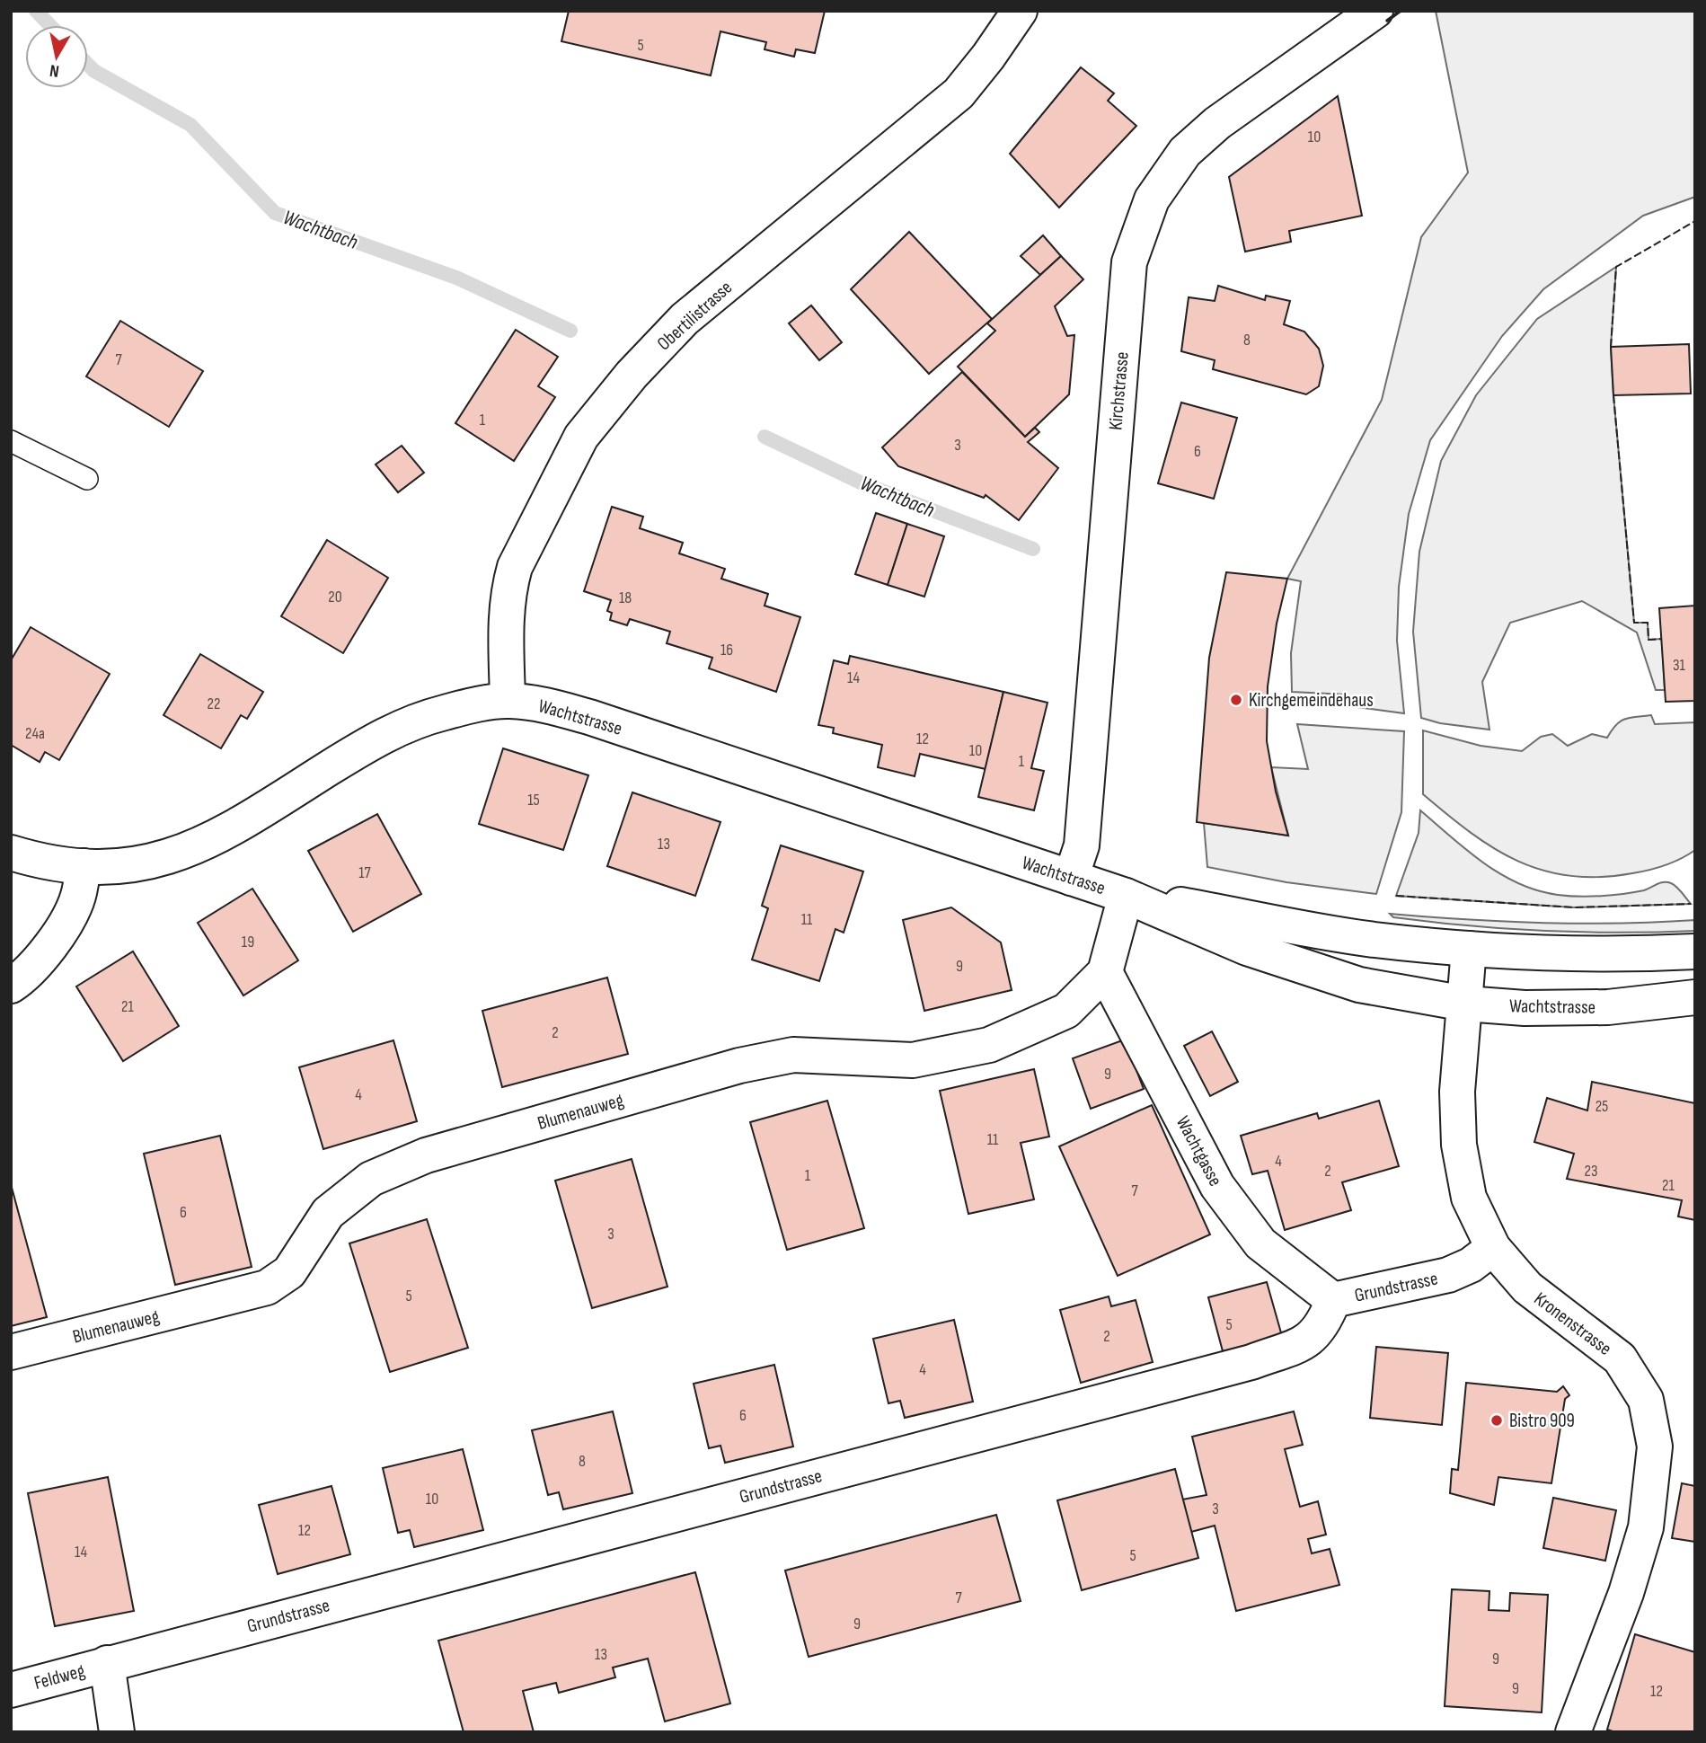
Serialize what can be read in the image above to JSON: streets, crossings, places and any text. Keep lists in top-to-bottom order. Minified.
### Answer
{"streets":{"street":["Obertilistrasse","Kirchstrasse","Wachtstrasse","Blumenauweg","Wachtgasse","Grundstrasse","Kronenstrasse","Feldweg"]},"crossings":[["Obertilistrasse","Wachtstrasse"],["Kirchstrasse","Wachtstrasse"],["Wachtstrasse","Blumenauweg"],["Wachtstrasse","Kronenstrasse"],["Blumenauweg","Wachtgasse"],["Wachtgasse","Grundstrasse"],["Grundstrasse","Kronenstrasse"],["Grundstrasse","Feldweg"]],"water":["Wachtbach"],"places":["Kirchgemeindehaus","Bistro 909"],"house_numbers":["5","10","8","7","1","3","6","20","18","16","31","14","22","24a","12","10","1","15","13","17","11","19","9","21","2","9","4","25","11","4","2","23","1","21","7","6","3","5","5","2","4","6","8","10","3","12","14","5","7","9","13","9","9","12"],"north":"bottom"}
